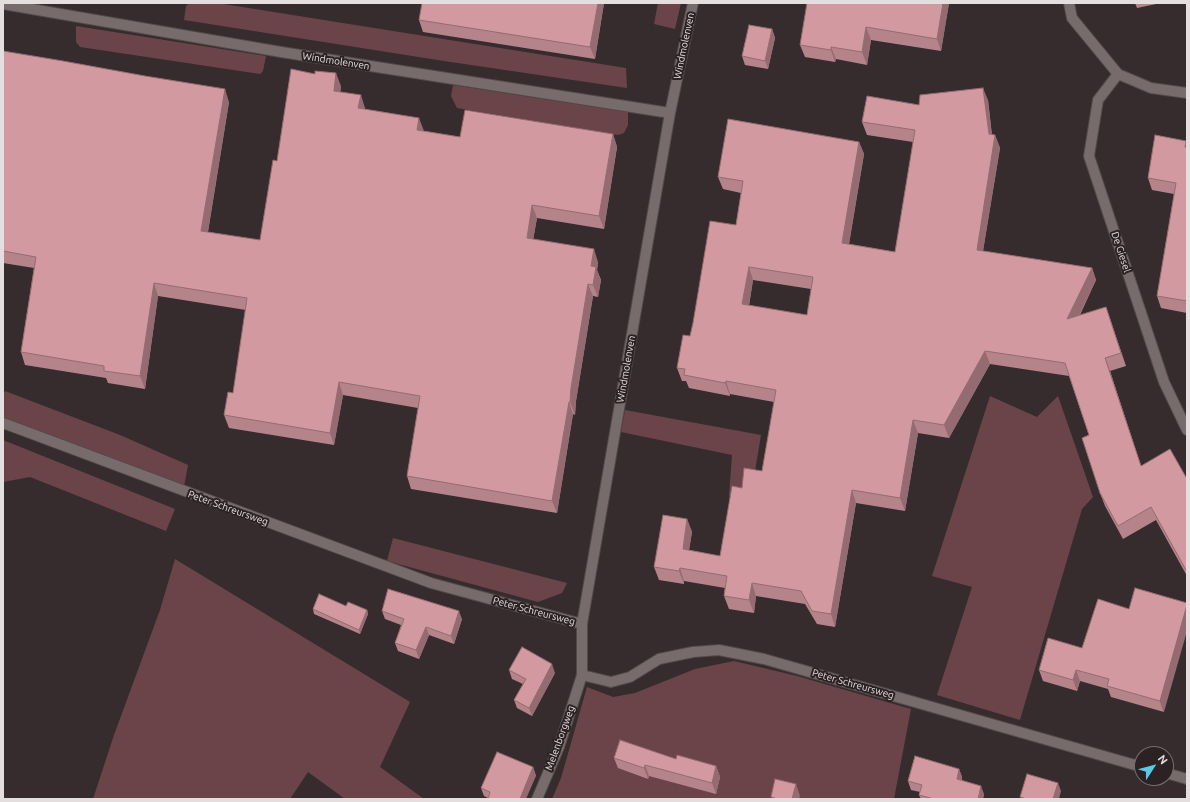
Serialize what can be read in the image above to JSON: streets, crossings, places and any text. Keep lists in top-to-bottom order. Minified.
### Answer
{"streets":{"street":["Windmolenven","De Giesel","Peter Schreursweg","Melenborgweg"]},"crossings":[["Windmolenven","Peter Schreursweg"],["Peter Schreursweg","Melenborgweg"]],"north":"top right"}
